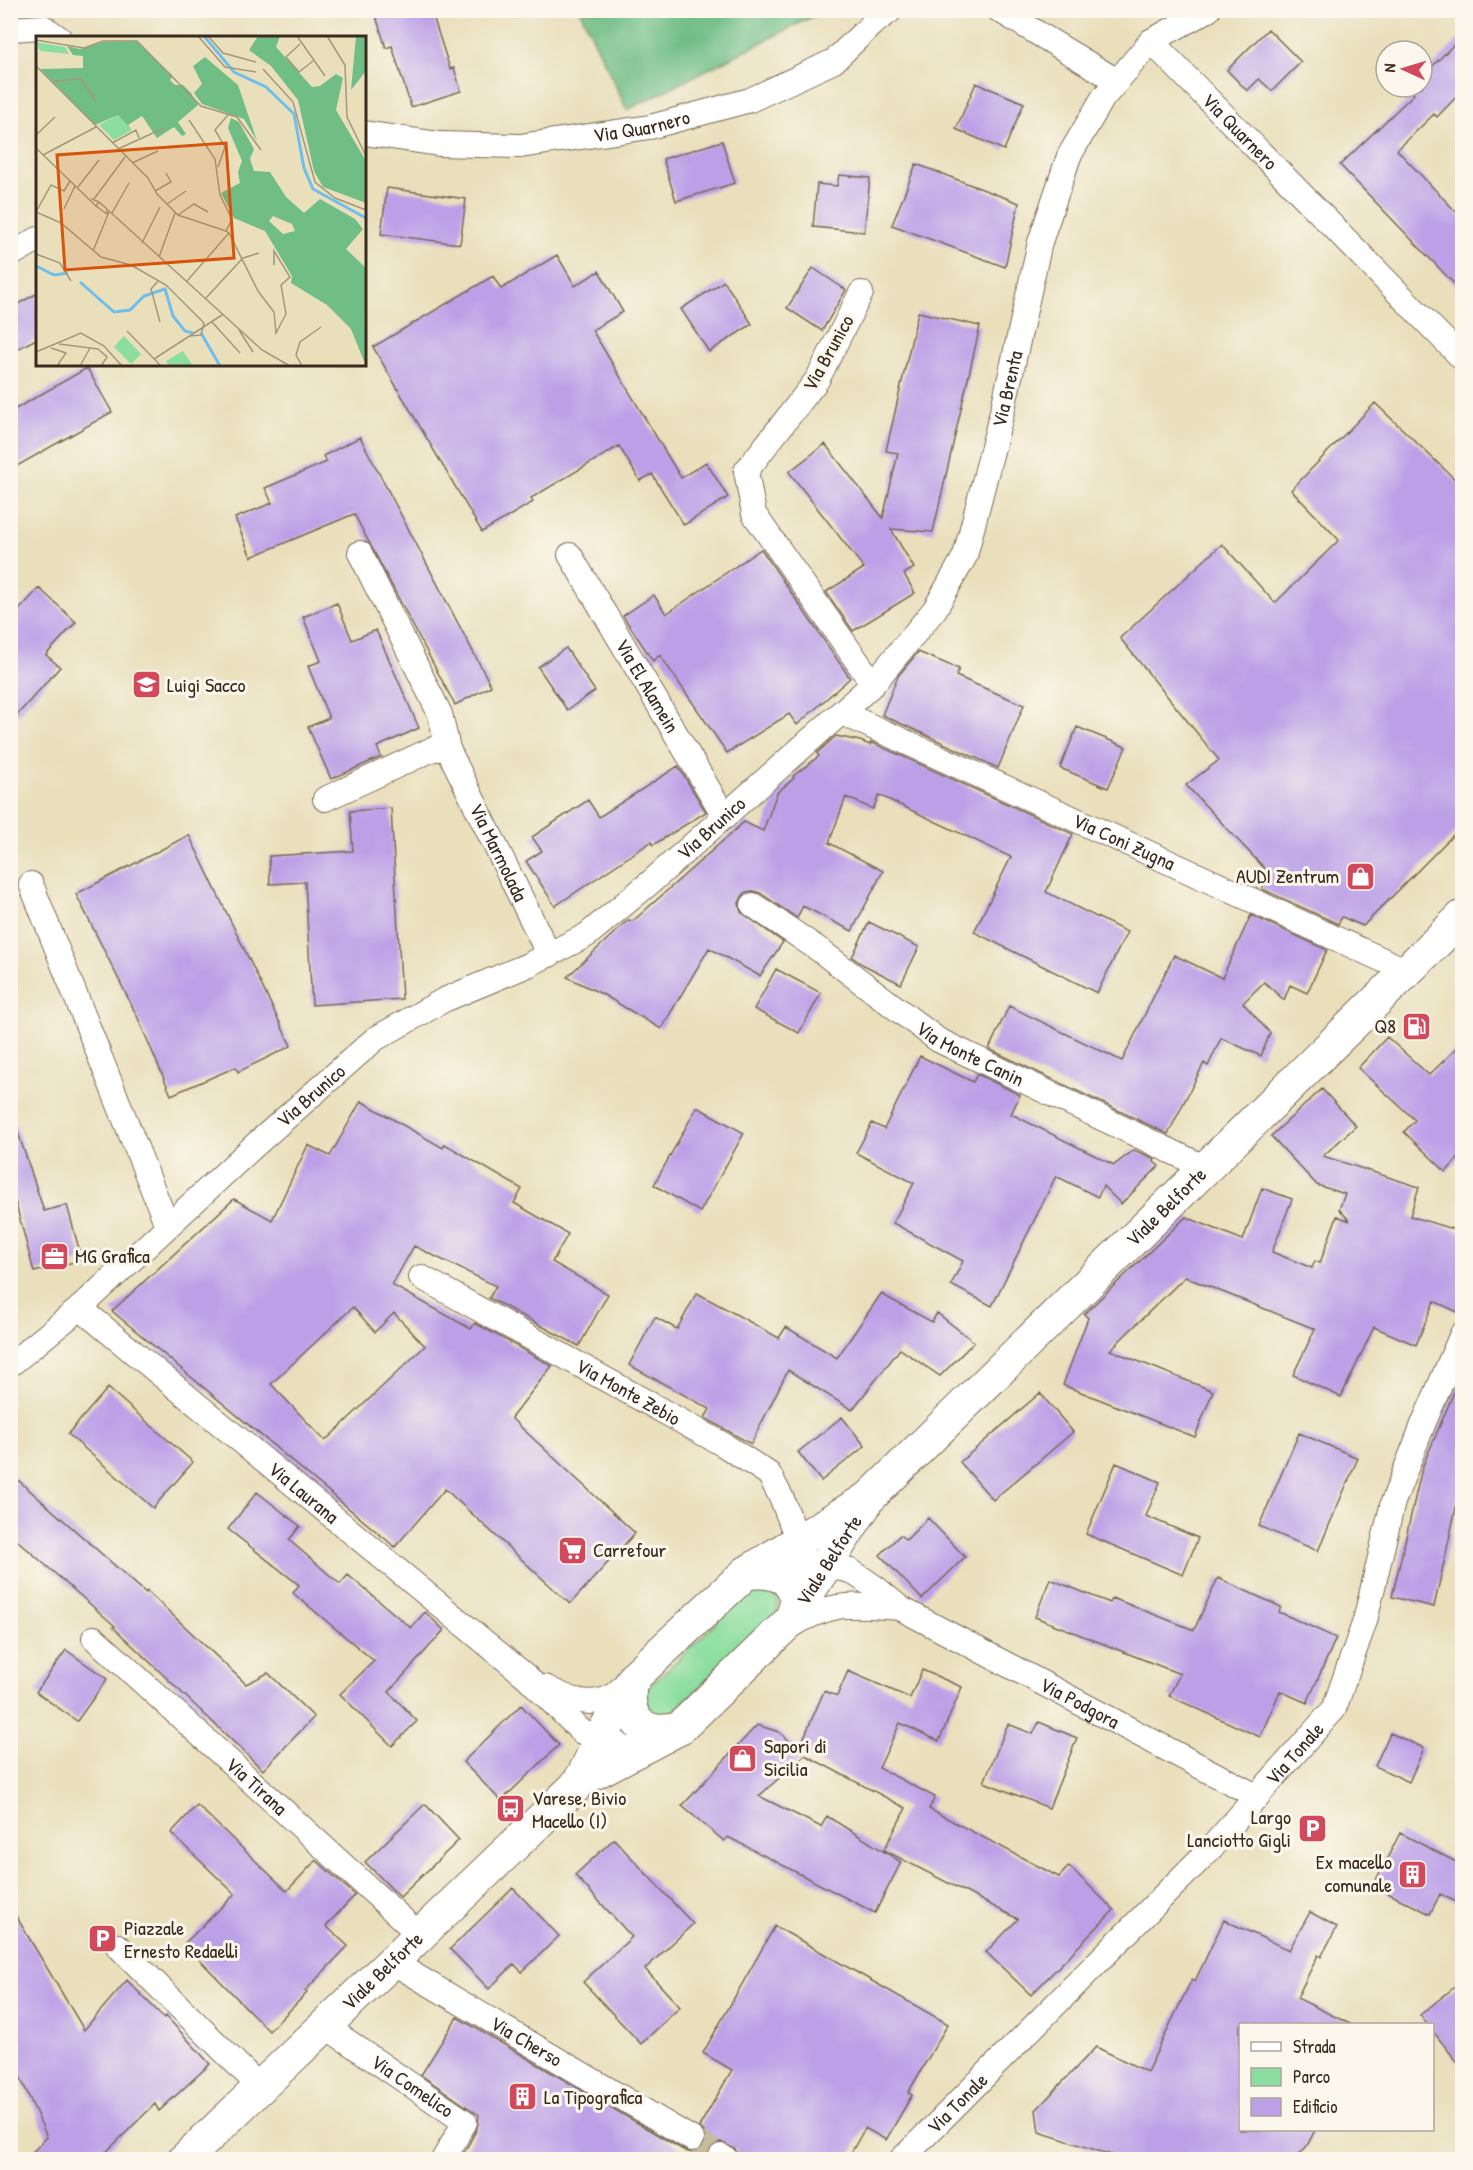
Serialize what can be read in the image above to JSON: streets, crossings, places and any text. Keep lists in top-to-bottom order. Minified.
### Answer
{"streets":{"main road":["Viale Belforte"],"street":["Via Quarnero","Via Brunico","Via Brenta","Via El Alamein","Via Coni Zugna","Via Marmolada","Via Monte Canin","Via Monte Zebio","Via Laurana","Via Podgora","Via Tonale","Via Tirana","Via Cherso","Via Comelico"]},"crossings":[["Via Brunico","Via Brenta"],["Via Brunico","Via El Alamein"],["Via Brunico","Via Coni Zugna"],["Via Brunico","Via Marmolada"],["Via Brunico","Via Laurana"],["Via Coni Zugna","Viale Belforte"],["Via Monte Canin","Viale Belforte"],["Viale Belforte","Via Monte Zebio"],["Viale Belforte","Via Laurana"],["Viale Belforte","Via Podgora"],["Viale Belforte","Via Tirana"],["Viale Belforte","Via Cherso"],["Viale Belforte","Via Comelico"],["Via Podgora","Via Tonale"]],"places":{"school or university":["Luigi Sacco"],"shop":["AUDI Zentrum","Sapori di Sicilia"],"fuel station":["Q8"],"office":["MG Grafica"],"supermarket":["Carrefour"],"bus stop":["Varese, Bivio Macello (I)"],"parking":["Largo Lanciotto Gigli","Piazzale Ernesto Redaelli"],"building":["Ex macello comunale","La Tipografica"]},"legend":["Strada","Parco","Edificio"],"north":"left"}
